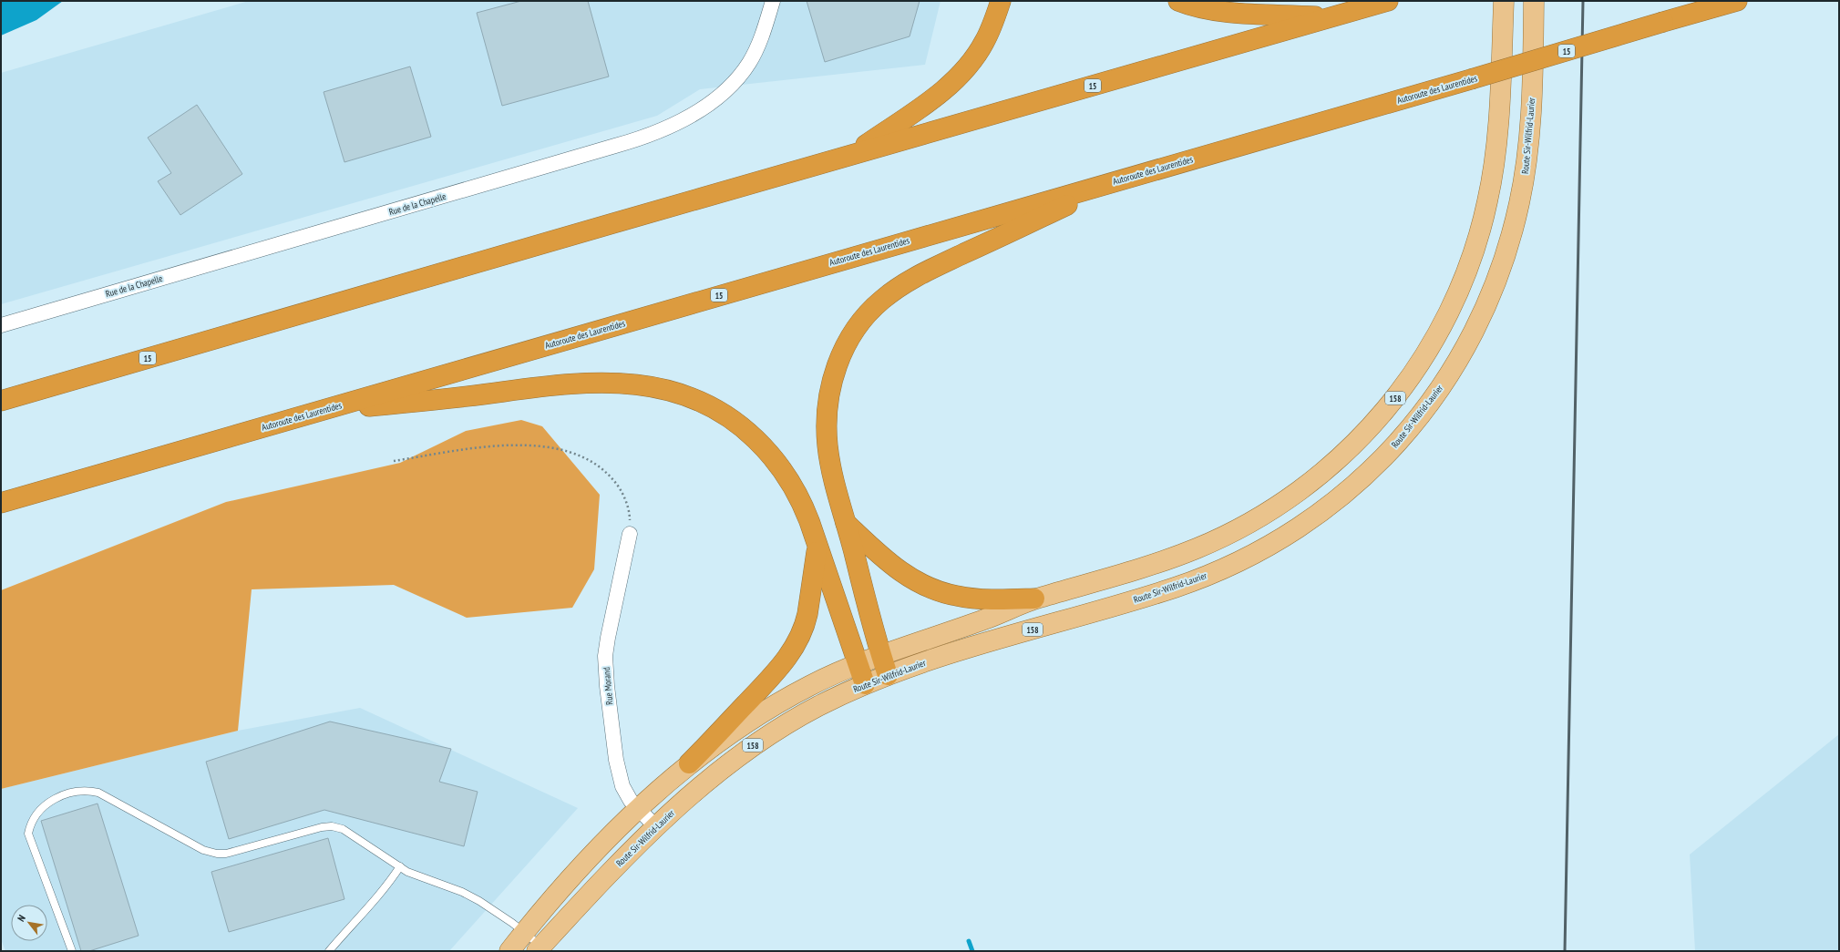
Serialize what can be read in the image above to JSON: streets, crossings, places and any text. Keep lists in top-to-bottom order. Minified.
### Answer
{"streets":{"highway":["15","Autoroute des Laurentides"],"main road":["Route Sir-Wilfrid-Laurier","158"],"street":["Rue de la Chapelle","Rue Morand"]},"crossings":[["Route Sir-Wilfrid-Laurier","Rue Morand"],["158","Rue Morand"]],"north":"top left"}
